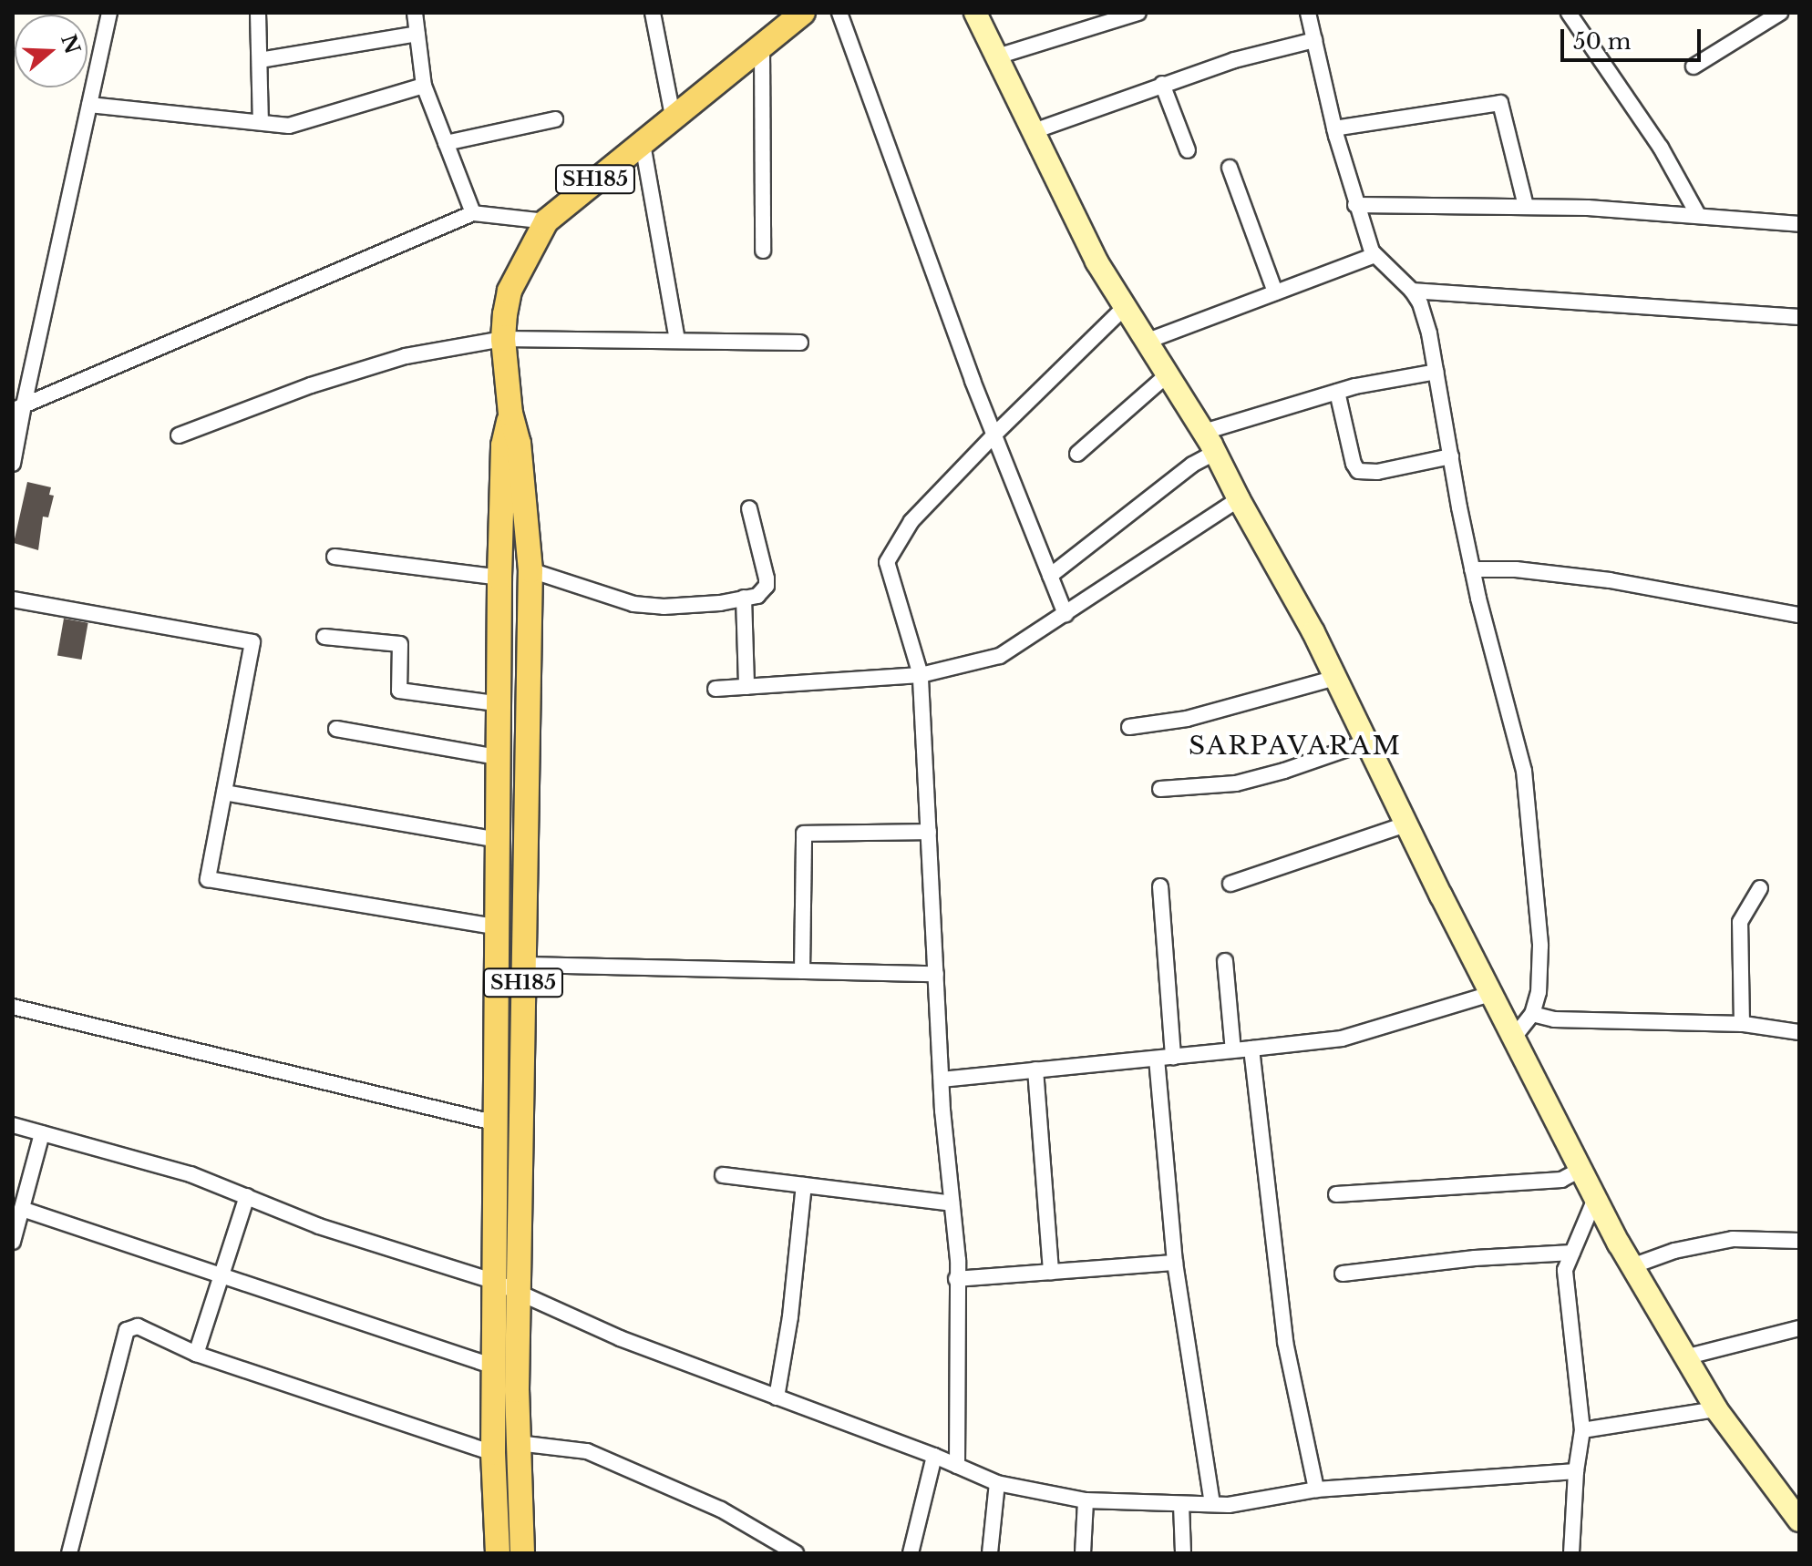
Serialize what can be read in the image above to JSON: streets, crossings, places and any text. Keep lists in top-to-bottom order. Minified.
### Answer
{"streets":{"main road":["SH185"]},"districts":["SARPAVARAM"],"scale_bar":"50 m","north":"right"}
